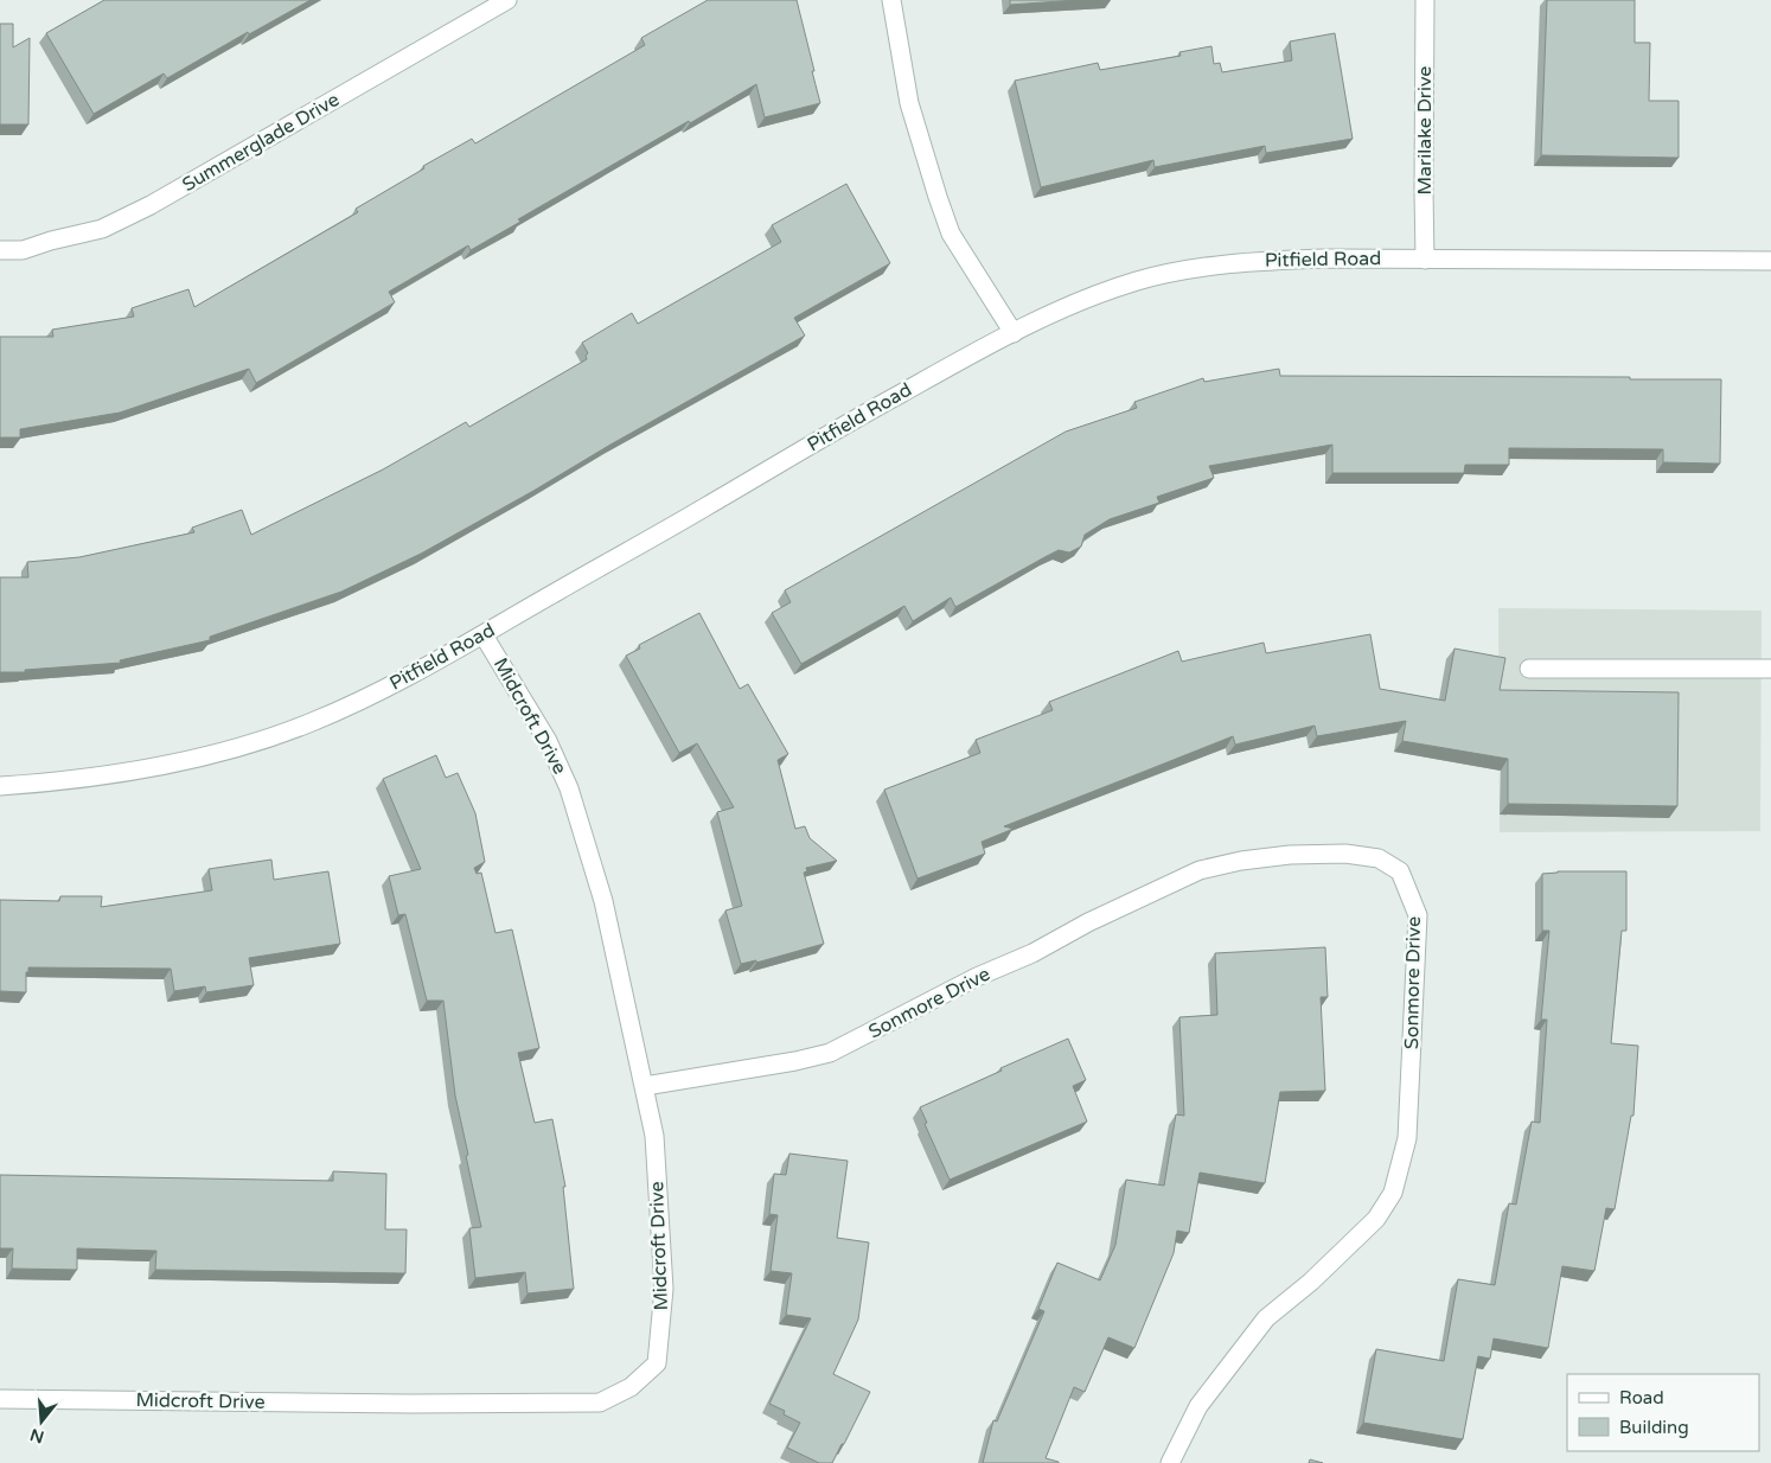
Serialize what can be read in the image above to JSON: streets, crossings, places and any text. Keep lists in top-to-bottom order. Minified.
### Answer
{"streets":{"street":["Marilake Drive","Summerglade Drive","Pitfield Road","Midcroft Drive","Sonmore Drive"]},"crossings":[["Marilake Drive","Pitfield Road"],["Pitfield Road","Midcroft Drive"],["Midcroft Drive","Sonmore Drive"]],"legend":["Road","Building"],"north":"bottom"}
